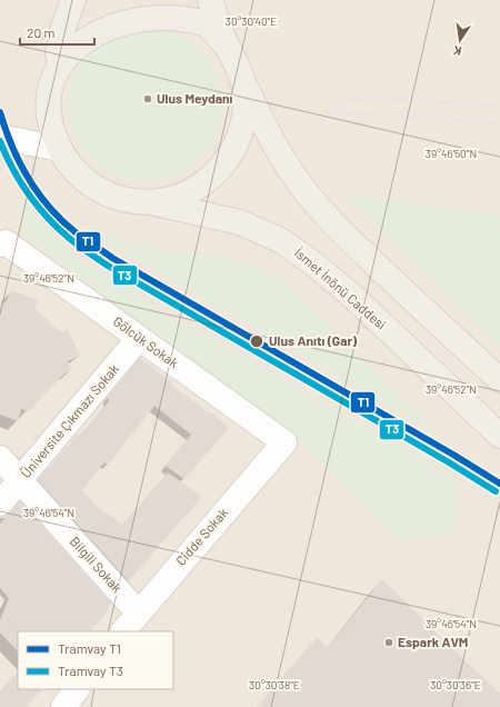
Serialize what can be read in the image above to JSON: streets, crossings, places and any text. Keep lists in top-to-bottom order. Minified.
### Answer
{"streets":{"main road":["İsmet İnönü Caddesi"],"street":["Gölcük Sokak","Üniversite Çıkmazı Sokak","Cidde Sokak","Bilgili Sokak"]},"crossings":[["Gölcük Sokak","Üniversite Çıkmazı Sokak"],["Gölcük Sokak","Cidde Sokak"],["Üniversite Çıkmazı Sokak","Bilgili Sokak"],["Cidde Sokak","Bilgili Sokak"]],"places":["Ulus Meydanı","Ulus Anıtı (Gar)","Espark AVM"],"lines":["tram line T1","tram line T3"],"legend":["Tramvay T1","Tramvay T3"],"scale_bar":"20 m","north":"bottom","coordinates":["30°30'40\"E","39°46'50\"N","39°46'52\"N","39°46'54\"N","30°30'38\"E","30°30'36\"E"]}
